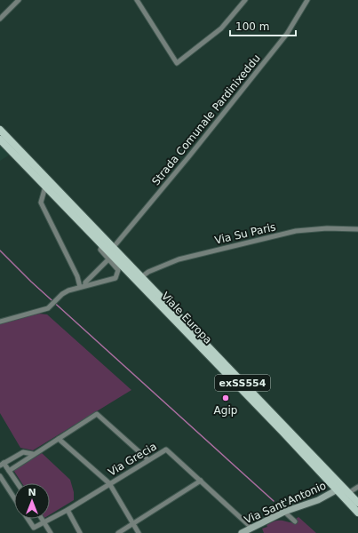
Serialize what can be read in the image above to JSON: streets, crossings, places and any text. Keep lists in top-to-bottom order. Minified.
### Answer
{"streets":{"main road":["Viale Europa","exSS554"],"street":["Strada Comunale Pardinixeddu","Via Su Paris","Via Grecia","Via Sant'Antonio"]},"crossings":[["Strada Comunale Pardinixeddu","Viale Europa"],["Via Su Paris","Viale Europa"],["Viale Europa","Via Sant'Antonio"],["Via Grecia","Via Sant'Antonio"]],"places":["Agip"],"scale_bar":"100 m","north":"top"}
